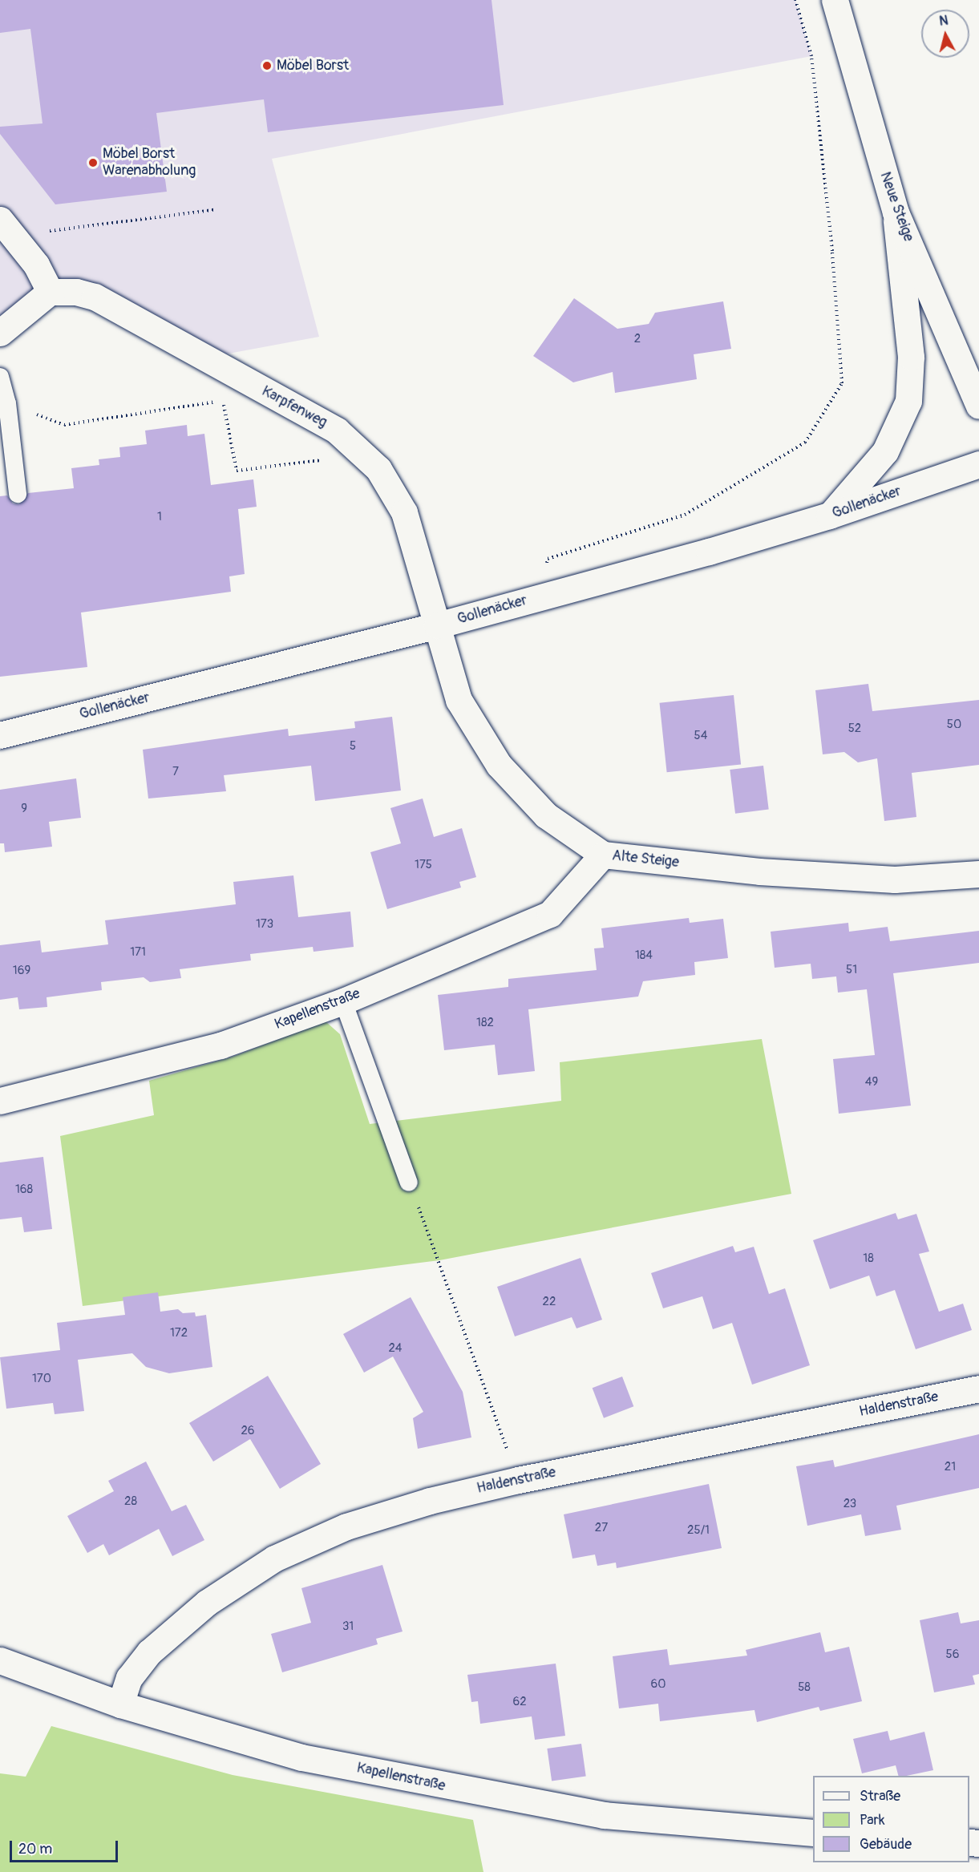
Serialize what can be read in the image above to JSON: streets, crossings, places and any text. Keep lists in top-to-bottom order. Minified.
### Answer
{"streets":{"street":["Neue Steige","Karpfenweg","Gollenäcker","Alte Steige","Kapellenstraße","Haldenstraße"]},"crossings":[["Karpfenweg","Gollenäcker"],["Karpfenweg","Alte Steige"],["Gollenäcker","Alte Steige"],["Alte Steige","Kapellenstraße"],["Kapellenstraße","Haldenstraße"]],"places":["Möbel Borst","Möbel Borst Warenabholung"],"house_numbers":["2","1","50","52","54","5","7","9","175","173","171","184","51","169","182","49","168","18","22","172","24","170","26","21","28","23","27","25/1","31","56","60","58","62"],"legend":["Straße","Park","Gebäude"],"scale_bar":"20 m","north":"top"}
